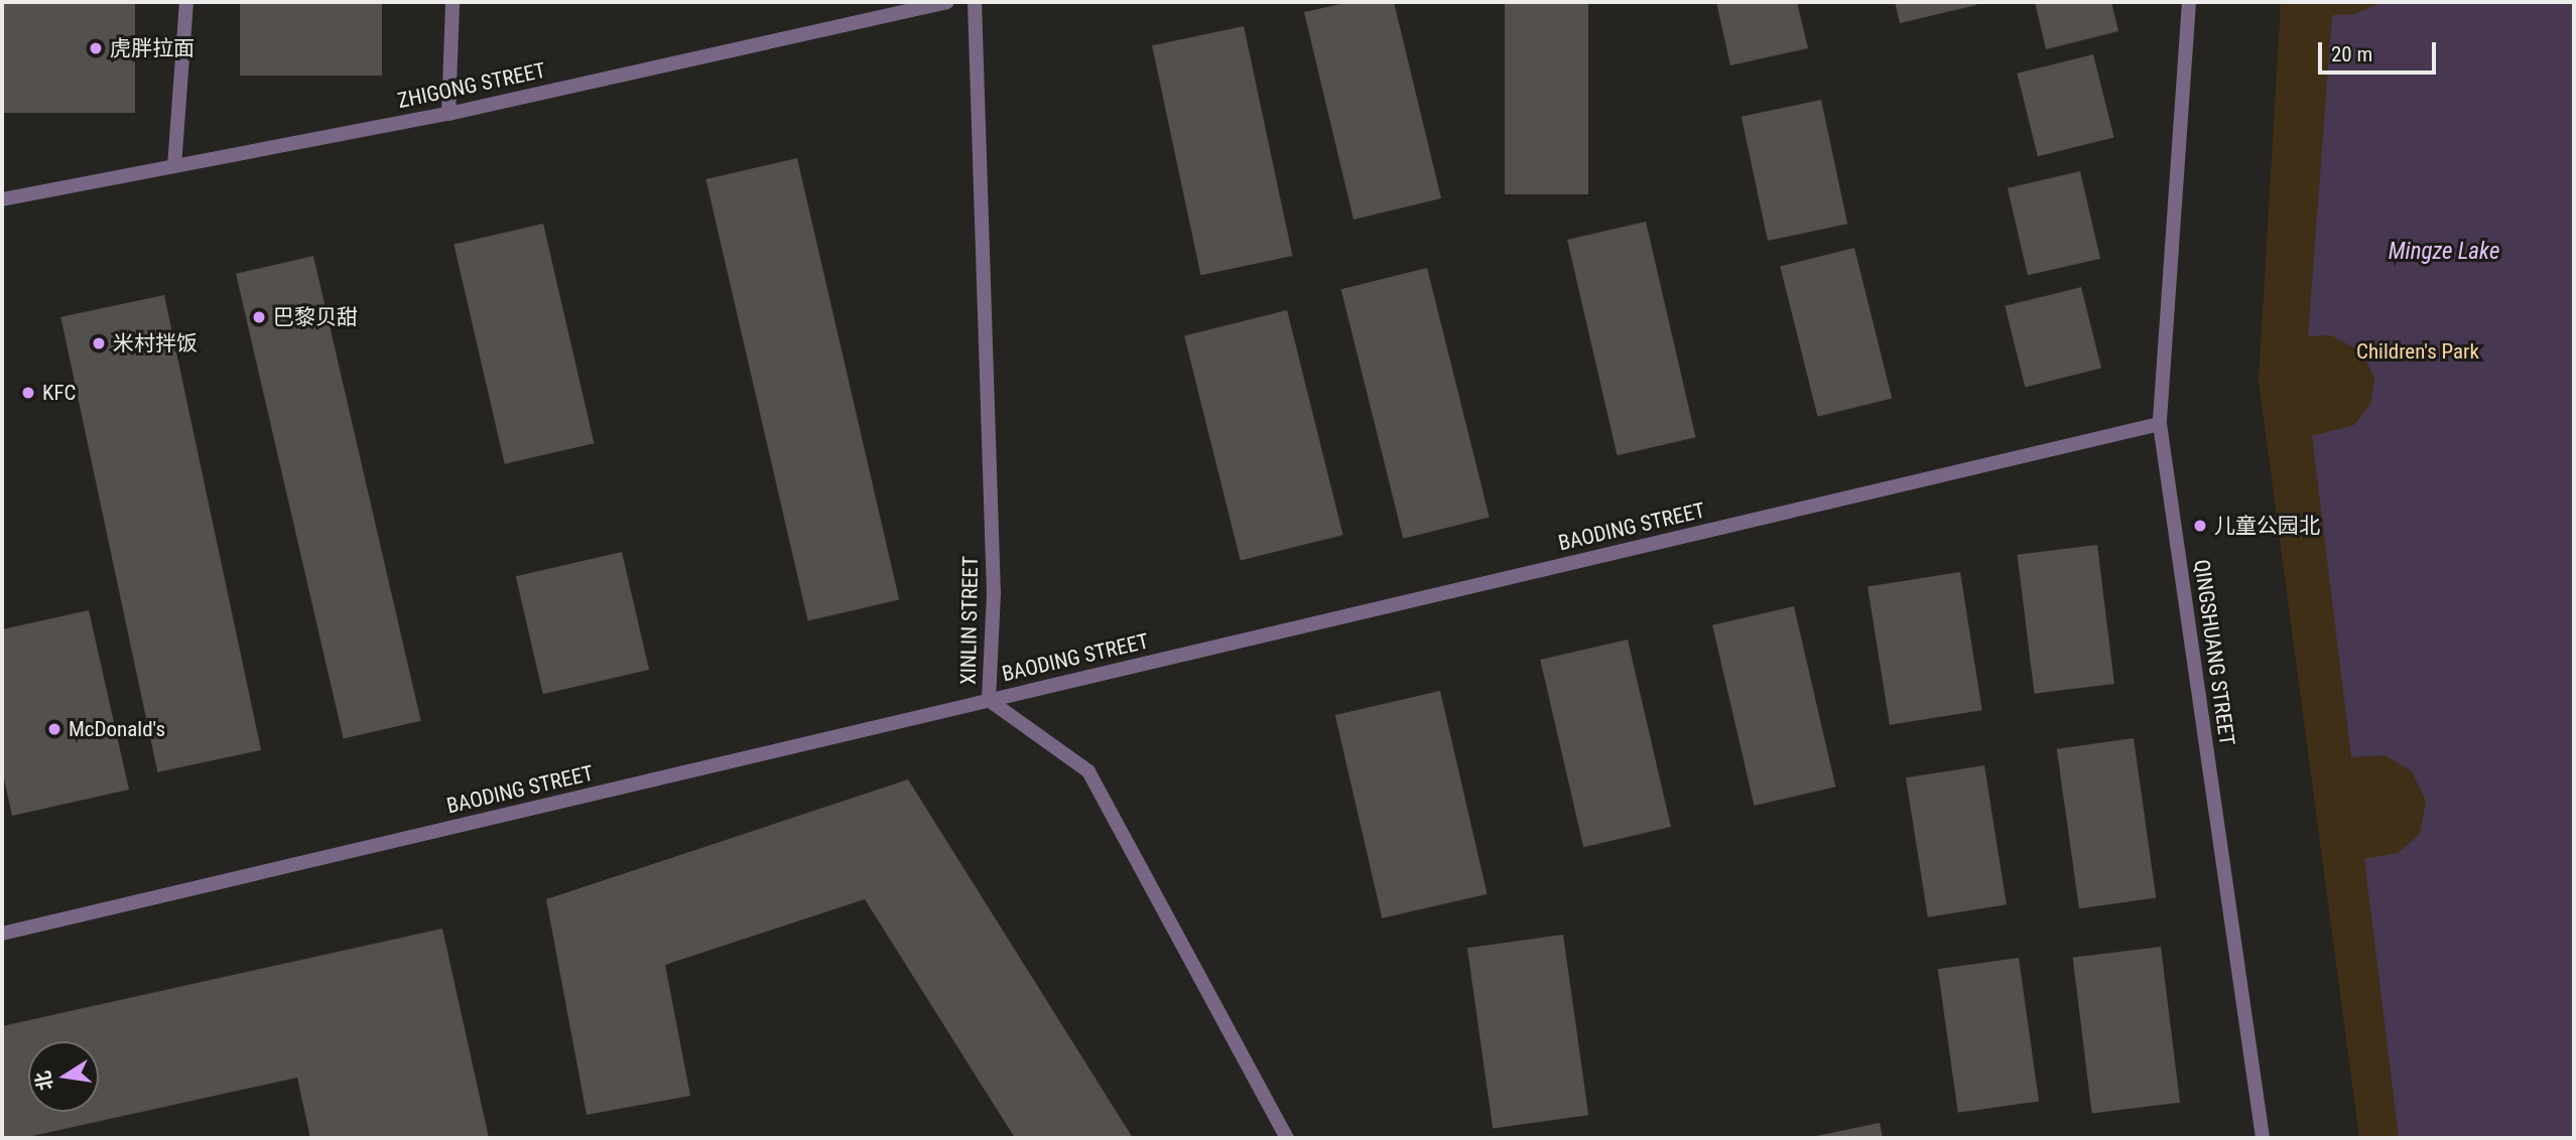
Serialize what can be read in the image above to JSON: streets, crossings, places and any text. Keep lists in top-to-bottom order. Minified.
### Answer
{"streets":{"street":["ZHIGONG STREET","BAODING STREET","XINLIN STREET","QINGSHUANG STREET"]},"crossings":[["BAODING STREET","XINLIN STREET"],["BAODING STREET","QINGSHUANG STREET"]],"water":["Mingze Lake"],"parks":["Children's Park"],"places":["虎胖拉面","巴黎贝甜","米村拌饭","KFC","儿童公园北","McDonald's"],"scale_bar":"20 m","north":"left"}
